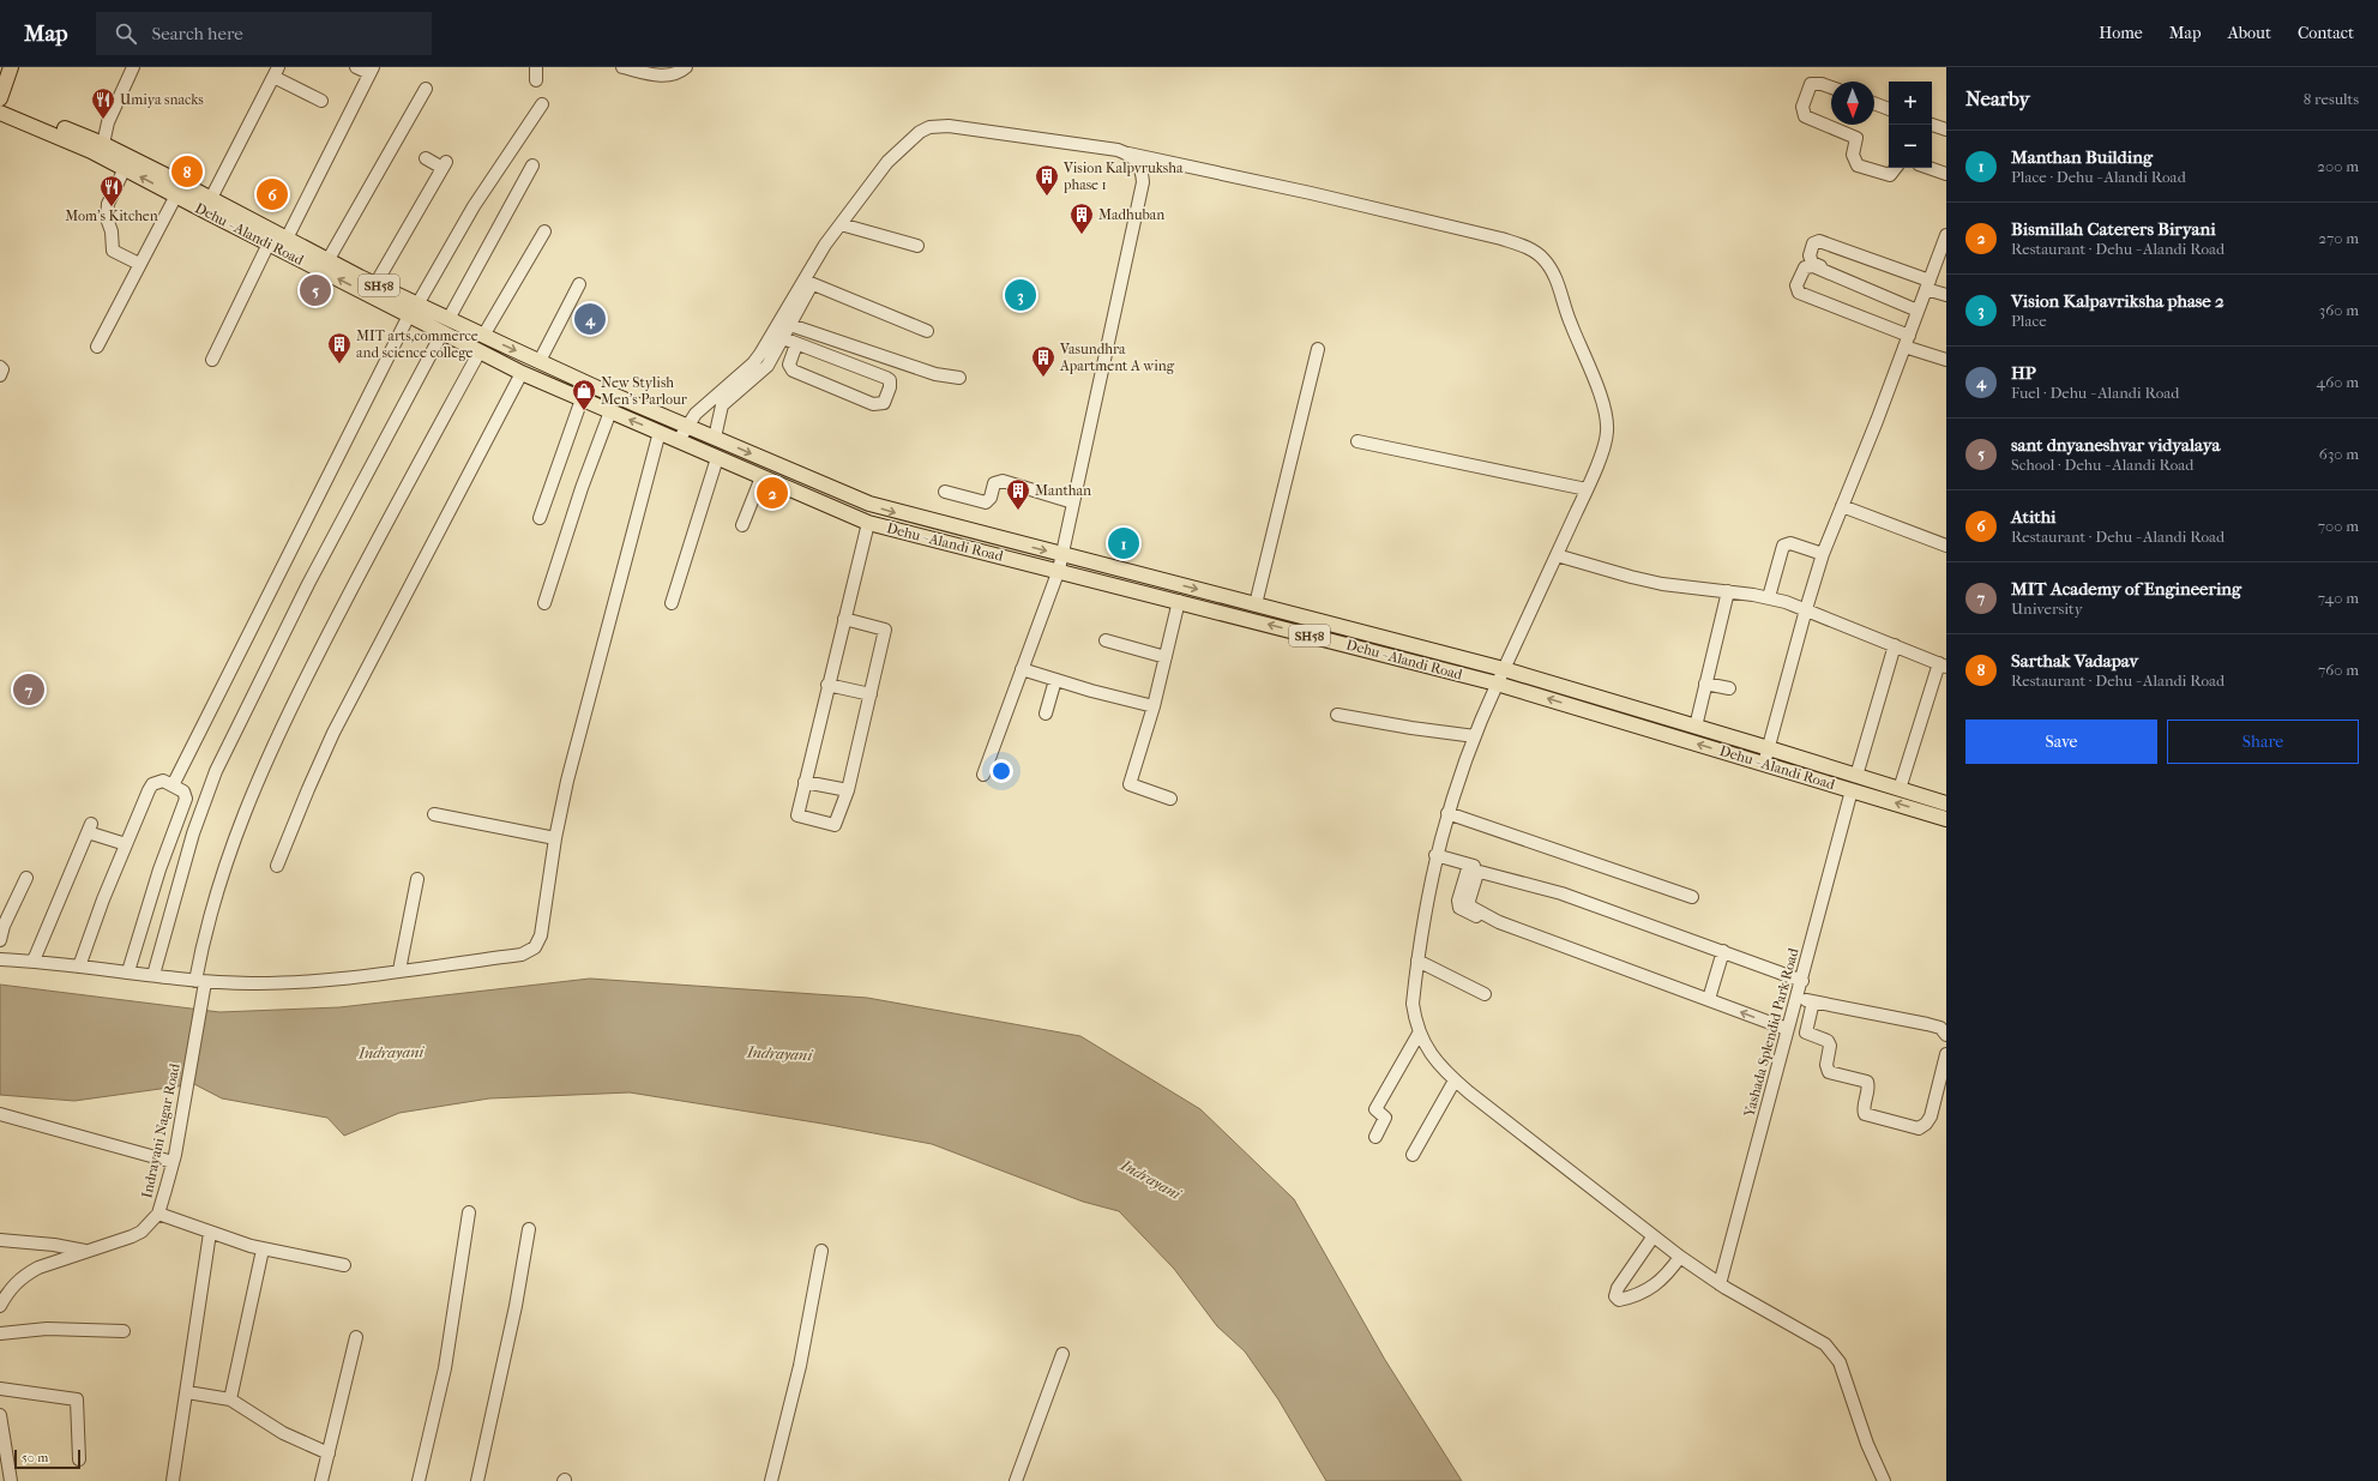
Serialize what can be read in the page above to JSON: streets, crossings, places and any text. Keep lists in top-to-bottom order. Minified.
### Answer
{"streets":{"main road":["Dehu - Alandi Road","SH58"],"street":["Yashada Splendid Park Road","Indrayani Nagar Road"]},"crossings":[["Dehu - Alandi Road","Yashada Splendid Park Road"],["Dehu - Alandi Road","Indrayani Nagar Road"]],"water":["Indrayani"],"places":{"restaurant":["Umiya snacks","Mom's Kitchen"],"building":["Vision Kalpvruksha phase 1","Madhuban","MIT arts,commerce and science college","Vasundhra Apartment A wing","Manthan"],"shop":["New Stylish Men's Parlour"]},"scale_bar":"50 m","north":"bottom","page":{"header":"Map","search":"Search here","nav":["Home","Map","About","Contact"],"heading":["Nearby","8 results"],"map_buttons":["+","−"],"list":[{"mark":"1","name":"Manthan Building","note":"Place · Dehu - Alandi Road","value":"200 m"},{"mark":"2","name":"Bismillah Caterers Biryani","note":"Restaurant · Dehu - Alandi Road","value":"270 m"},{"mark":"3","name":"Vision Kalpavriksha phase 2","note":"Place","value":"360 m"},{"mark":"4","name":"HP","note":"Fuel · Dehu - Alandi Road","value":"460 m"},{"mark":"5","name":"sant dnyaneshvar vidyalaya","note":"School · Dehu - Alandi Road","value":"630 m"},{"mark":"6","name":"Atithi","note":"Restaurant · Dehu - Alandi Road","value":"700 m"},{"mark":"7","name":"MIT Academy of Engineering","note":"University","value":"740 m"},{"mark":"8","name":"Sarthak Vadapav","note":"Restaurant · Dehu - Alandi Road","value":"760 m"}],"pins":["8","6","5","3","4","2","1","7"],"buttons":["Save","Share"],"scale":"50 m"}}
